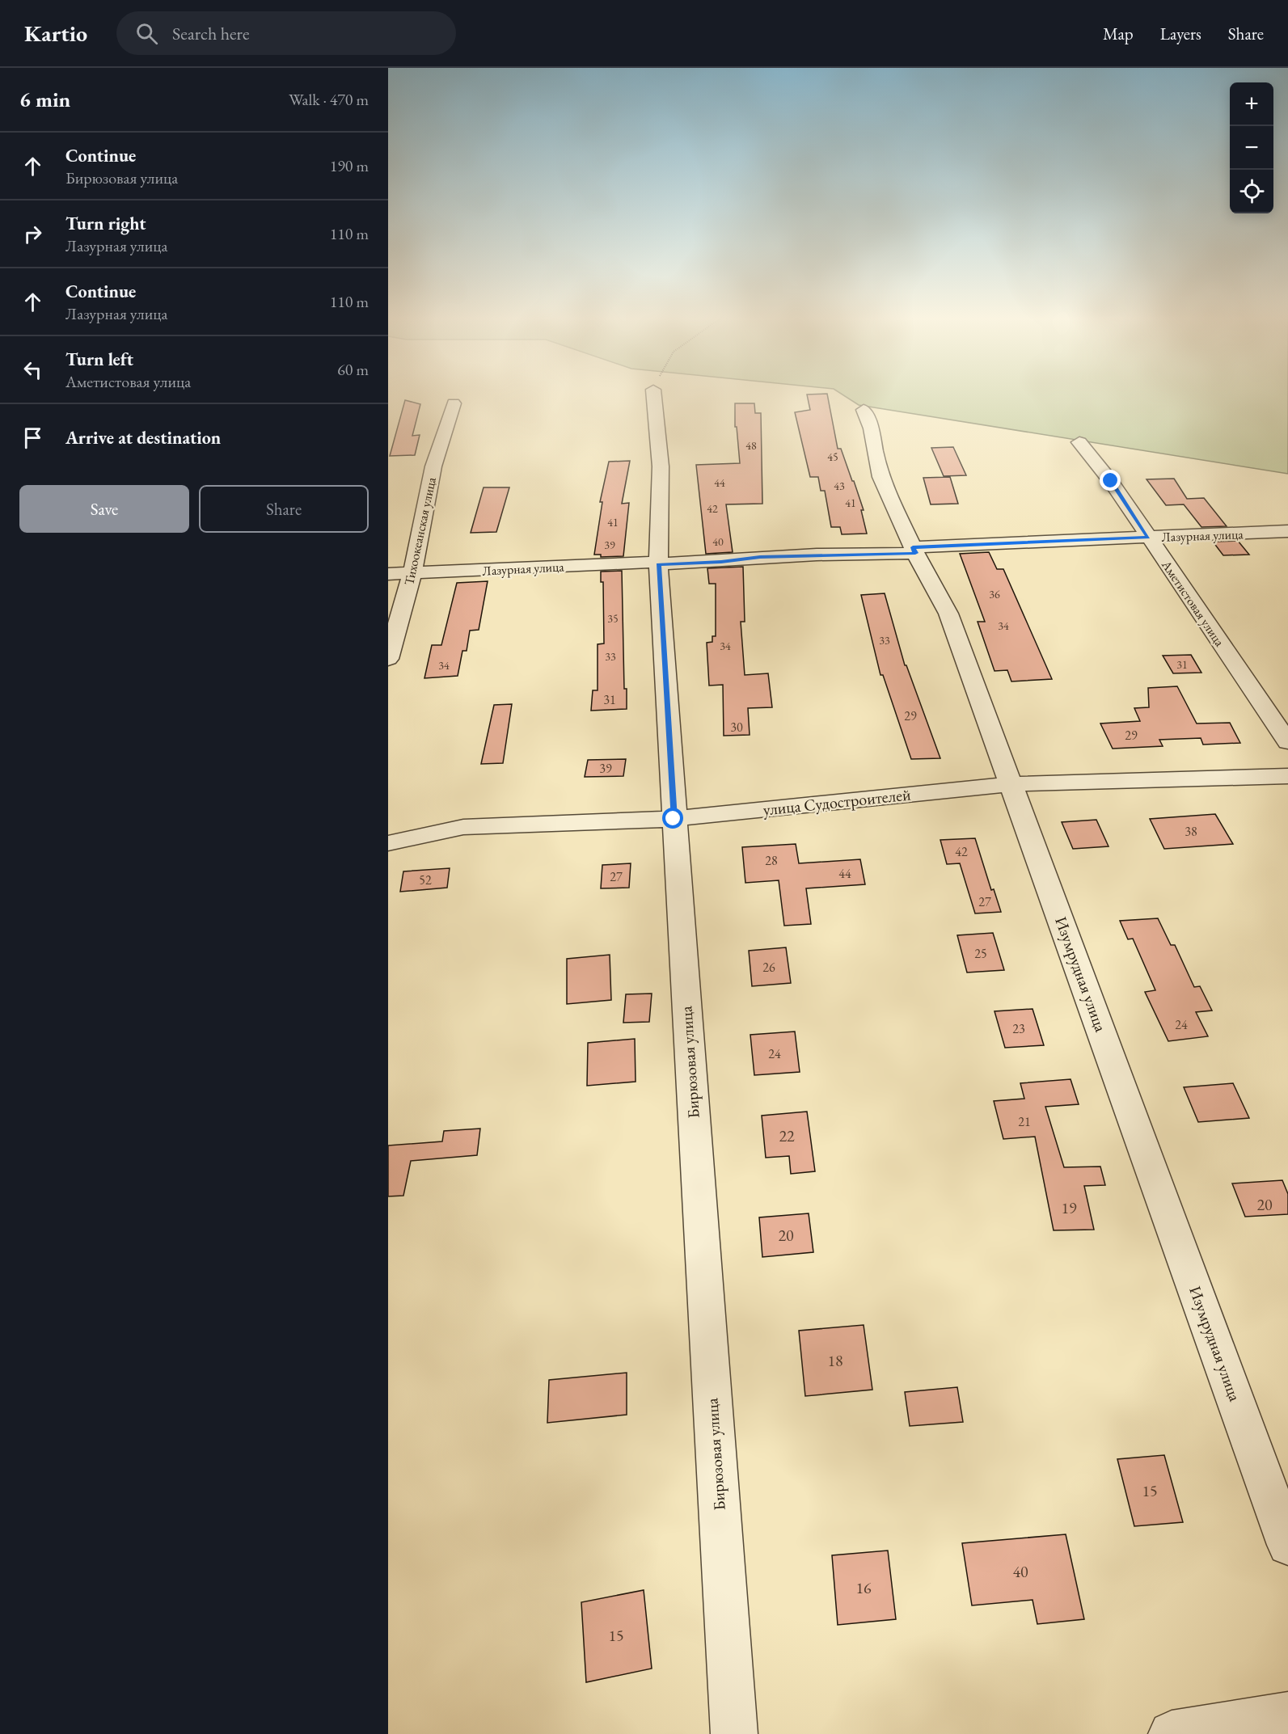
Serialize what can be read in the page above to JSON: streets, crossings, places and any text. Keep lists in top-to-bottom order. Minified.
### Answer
{"streets":{"street":["Тихоокеанская улица","Лазурная улица","Аметистовая улица","улица Судостроителей","Изумрудная улица","Бирюзовая улица"]},"crossings":[["Тихоокеанская улица","Лазурная улица"],["Лазурная улица","Аметистовая улица"],["Лазурная улица","Изумрудная улица"],["Лазурная улица","Бирюзовая улица"],["улица Судостроителей","Изумрудная улица"],["улица Судостроителей","Бирюзовая улица"]],"house_numbers":["48","45","44","43","41","42","41","40","39","36","35","34","33","34","33","31","34","31","29","30","29","39","38","42","28","44","27","52","27","25","26","24","23","24","21","22","20","19","20","18","15","40","16","15"],"page":{"header":"Kartio","search":"Search here","nav":["Map","Layers","Share"],"heading":["6 min","Walk · 470 m"],"map_buttons":["+","−"],"list":[["Continue","Бирюзовая улица","190 m"],["Turn right","Лазурная улица","110 m"],["Continue","Лазурная улица","110 m"],["Turn left","Аметистовая улица","60 m"],"Arrive at destination"],"buttons":["Save","Share"]}}
